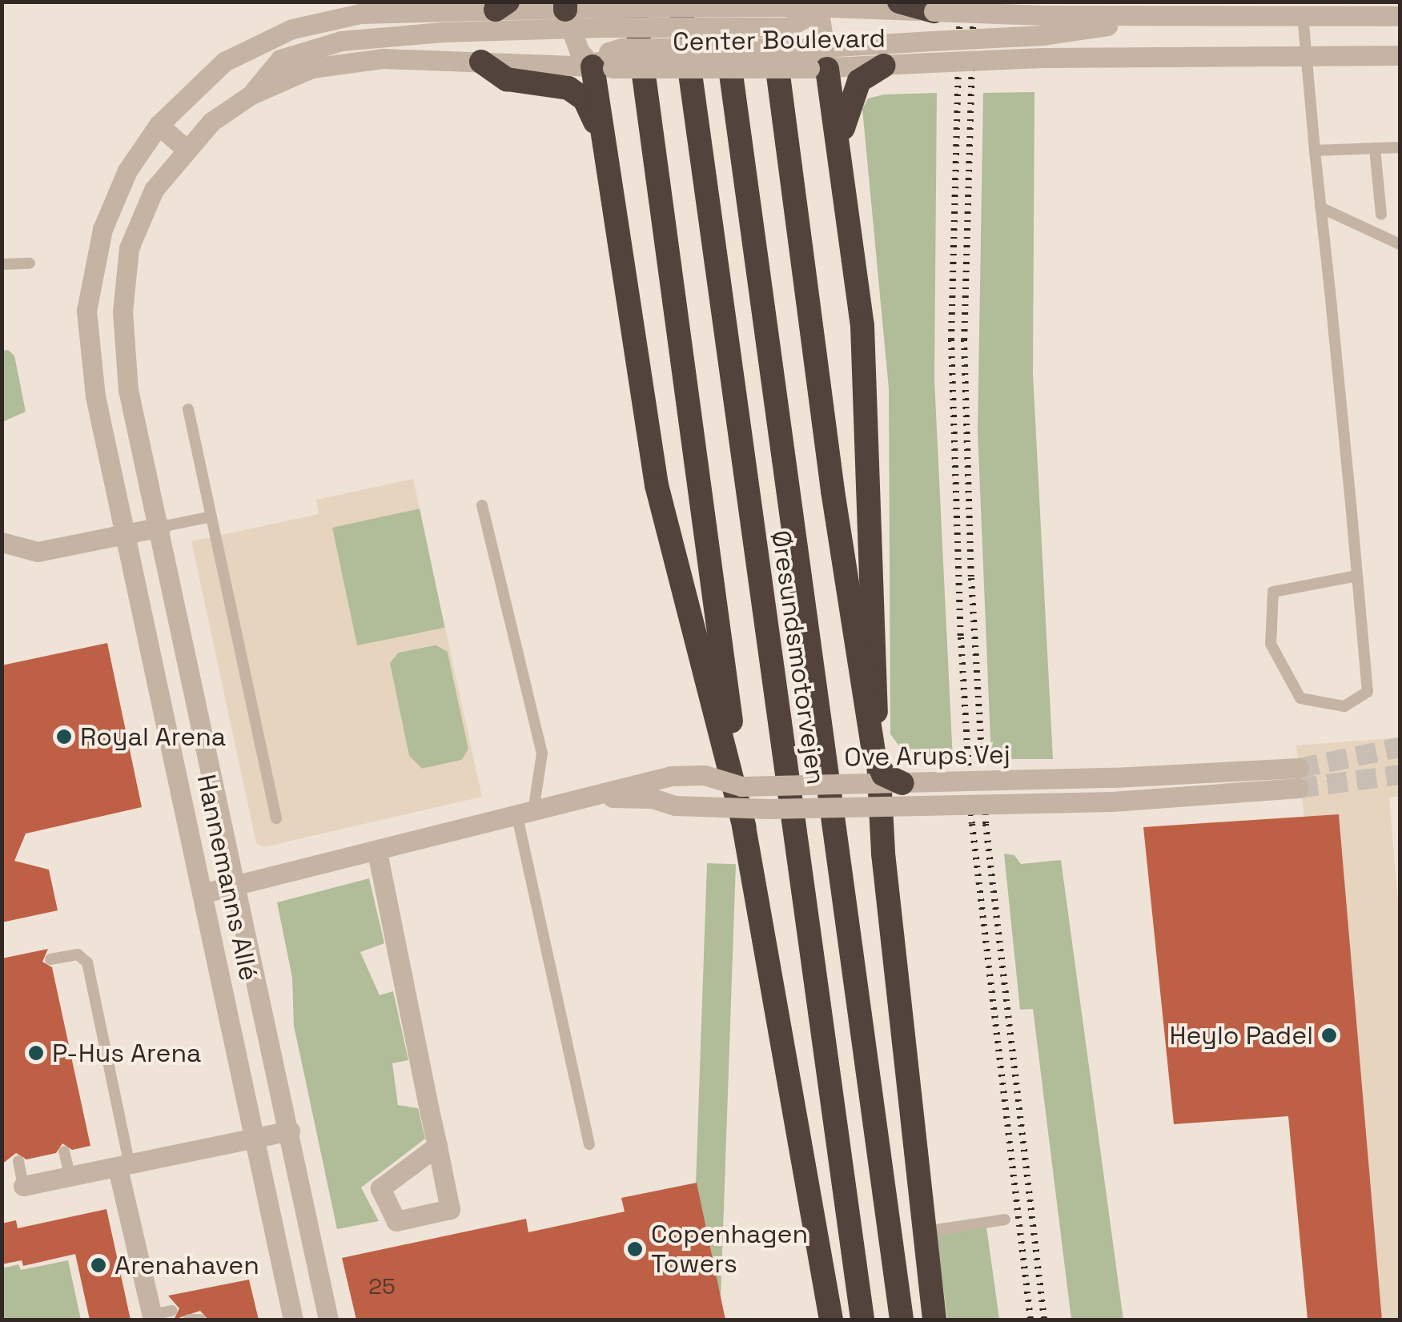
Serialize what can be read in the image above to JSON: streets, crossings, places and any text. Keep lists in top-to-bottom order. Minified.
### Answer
{"streets":{"highway":["Øresundsmotorvejen"],"street":["Center Boulevard","Ove Arups Vej","Hannemanns Allé"]},"crossings":[["Center Boulevard","Hannemanns Allé"],["Ove Arups Vej","Hannemanns Allé"]],"places":["Royal Arena","Heylo Padel","P-Hus Arena","Copenhagen Towers","Arenahaven"],"house_numbers":["25"]}
